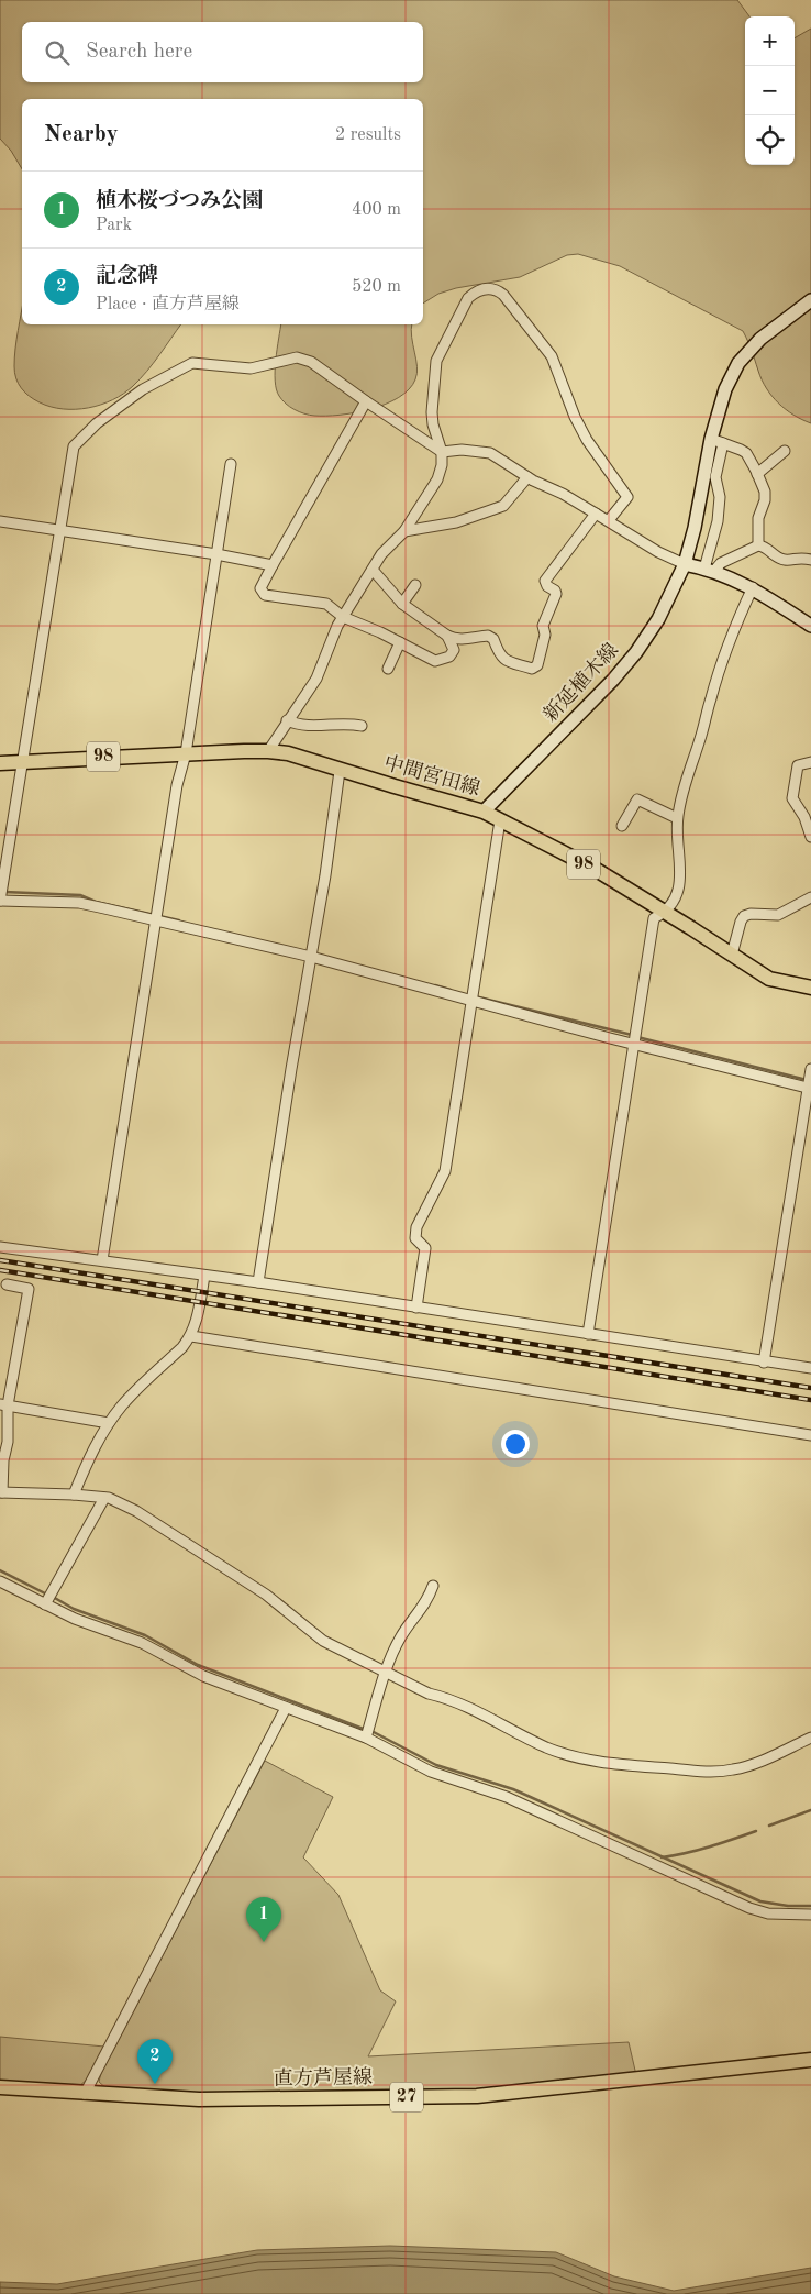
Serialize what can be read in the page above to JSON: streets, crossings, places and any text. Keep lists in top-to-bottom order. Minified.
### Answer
{"streets":{"main road":["新延植木線","98","中間宮田線","直方芦屋線","27"]},"crossings":[["新延植木線","中間宮田線"]],"page":{"map_buttons":["+","−"],"search":"Search here","heading":["Nearby","2 results"],"list":[{"mark":"1","name":"植木桜づつみ公園","note":"Park","value":"400 m"},{"mark":"2","name":"記念碑","note":"Place · 直方芦屋線","value":"520 m"}],"pins":["1","2"]}}
